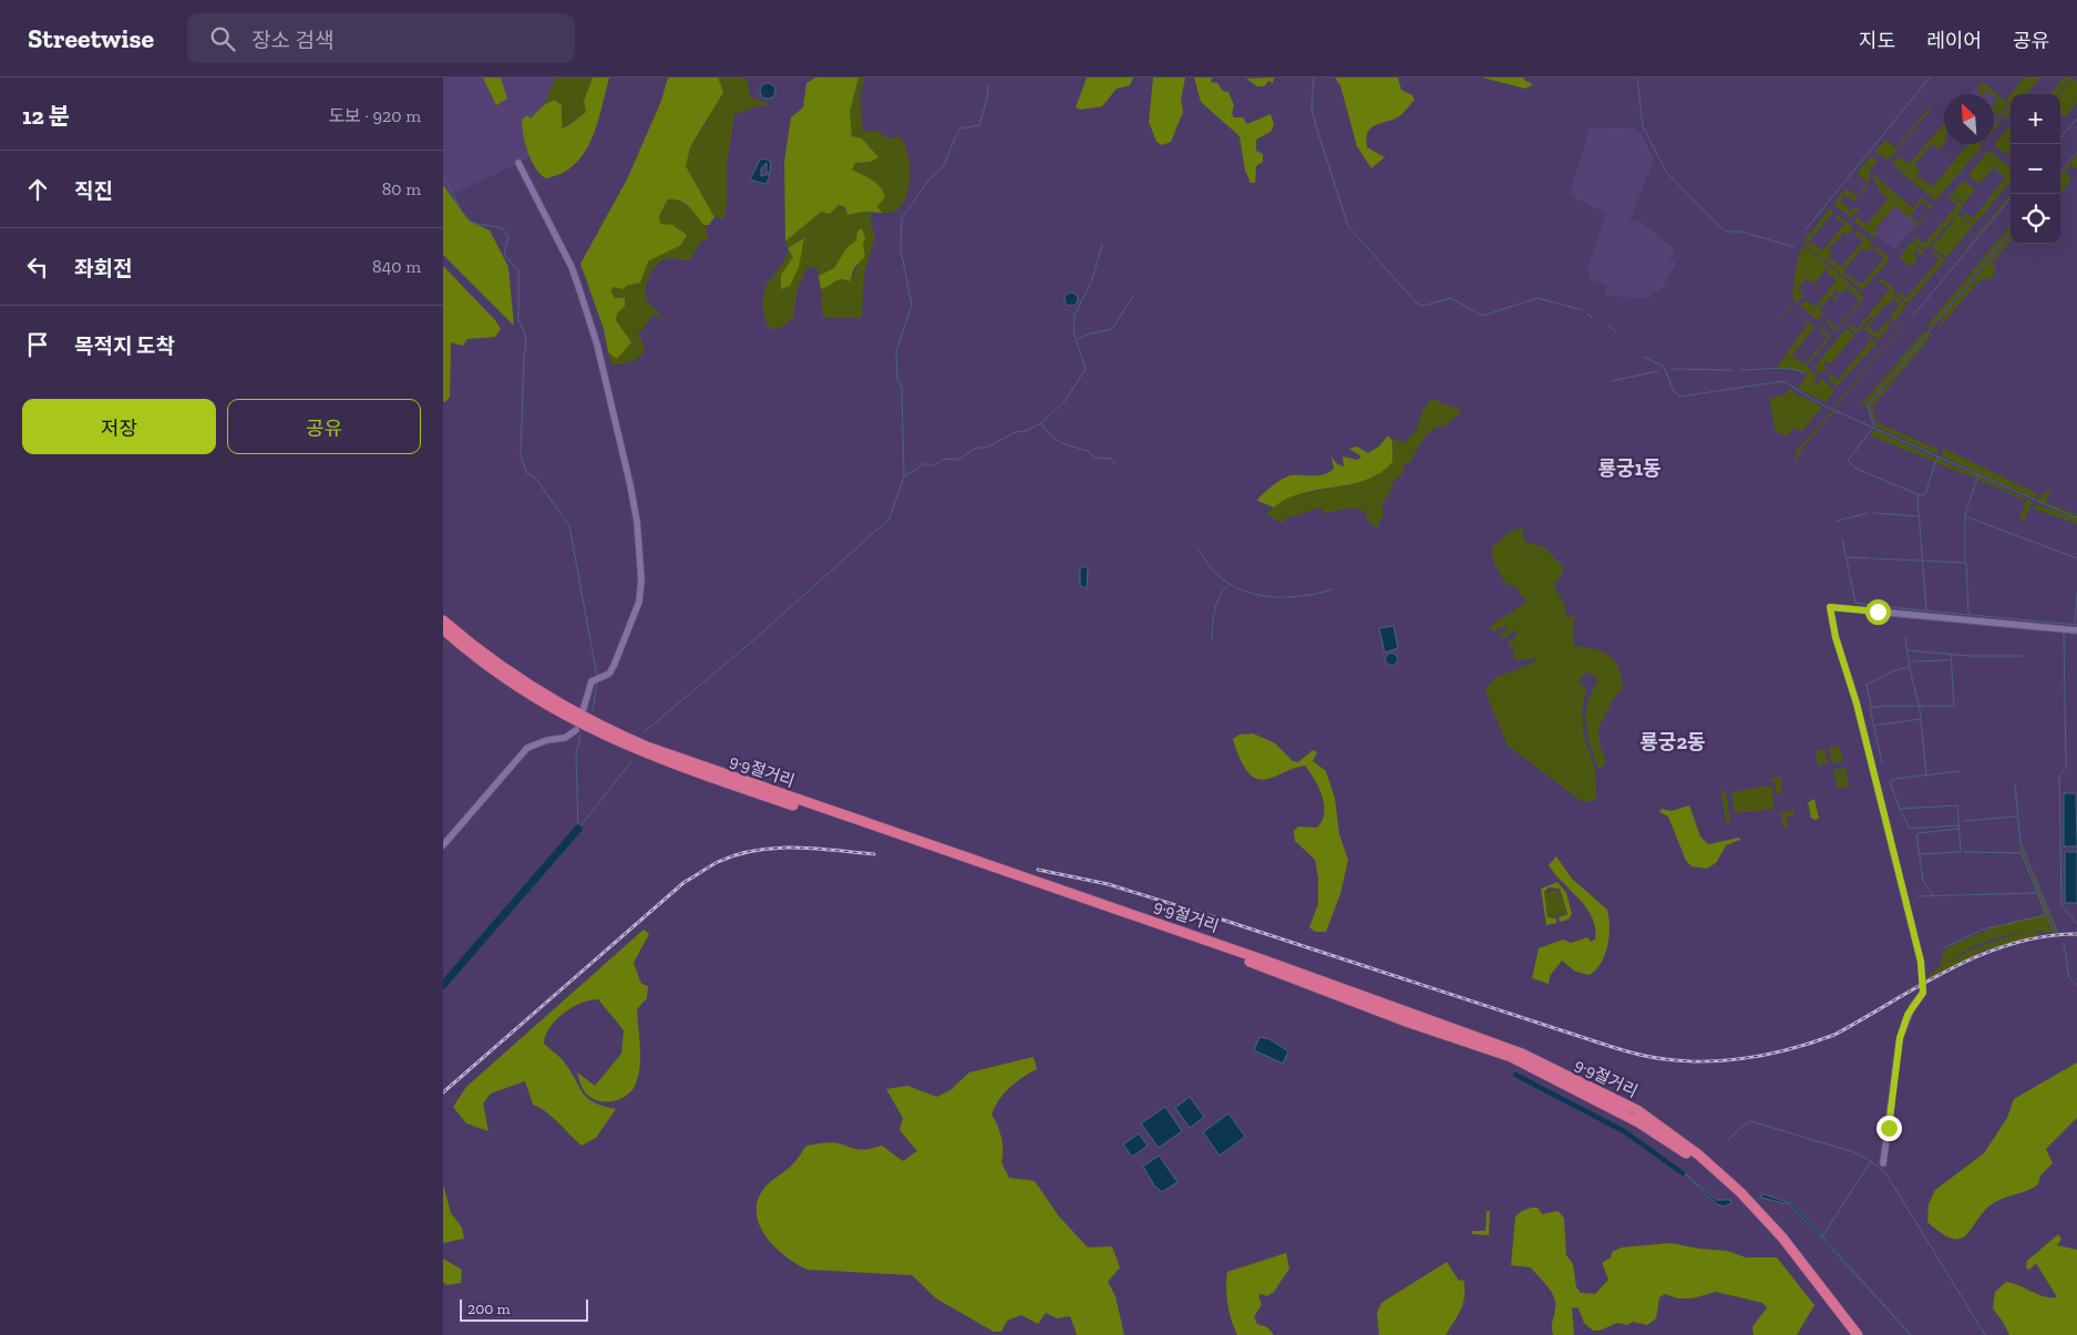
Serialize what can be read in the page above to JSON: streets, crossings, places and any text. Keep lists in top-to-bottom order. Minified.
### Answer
{"streets":{"highway":["9·9절거리"]},"districts":["룡궁1동","룡궁2동"],"scale_bar":"200 m","north":"top left","page":{"header":"Streetwise","search":"장소 검색","nav":["지도","레이어","공유"],"heading":["12 분","도보 · 920 m"],"map_buttons":["+","−"],"list":[["직진","80 m"],["좌회전","840 m"],"목적지 도착"],"buttons":["저장","공유"],"scale":"200 m"}}
